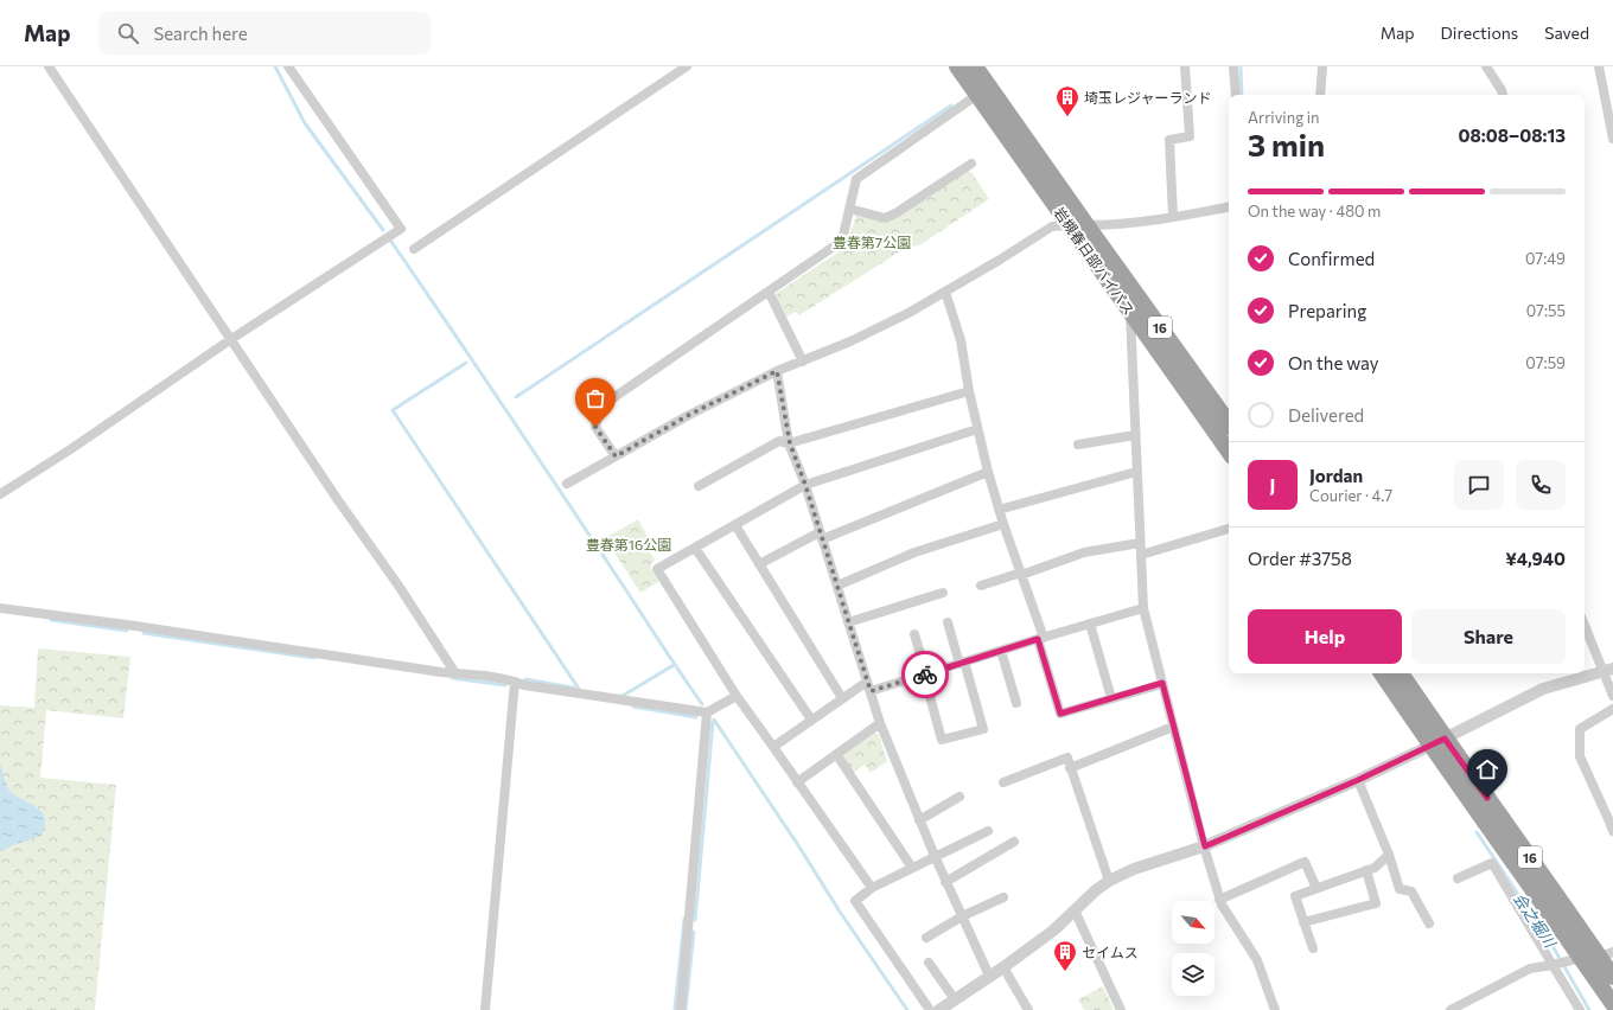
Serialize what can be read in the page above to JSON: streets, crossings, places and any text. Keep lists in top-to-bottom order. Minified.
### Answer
{"streets":{"highway":["岩槻春日部バイパス","16"]},"water":["会之堀川"],"parks":["豊春第7公園","豊春第16公園"],"places":{"building":["埼玉レジャーランド","セイムス"]},"north":"bottom right","page":{"header":"Map","search":"Search here","nav":["Map","Directions","Saved"],"heading":["3 min","Arriving in","08:08–08:13"],"panel":["Jordan","Courier · 4.7","Order #3758","¥4,940"],"bar":"On the way · 480 m","list":[["Confirmed","07:49"],["Preparing","07:55"],["On the way","07:59"],"Delivered"],"round":"J","buttons":["Help","Share"]}}
